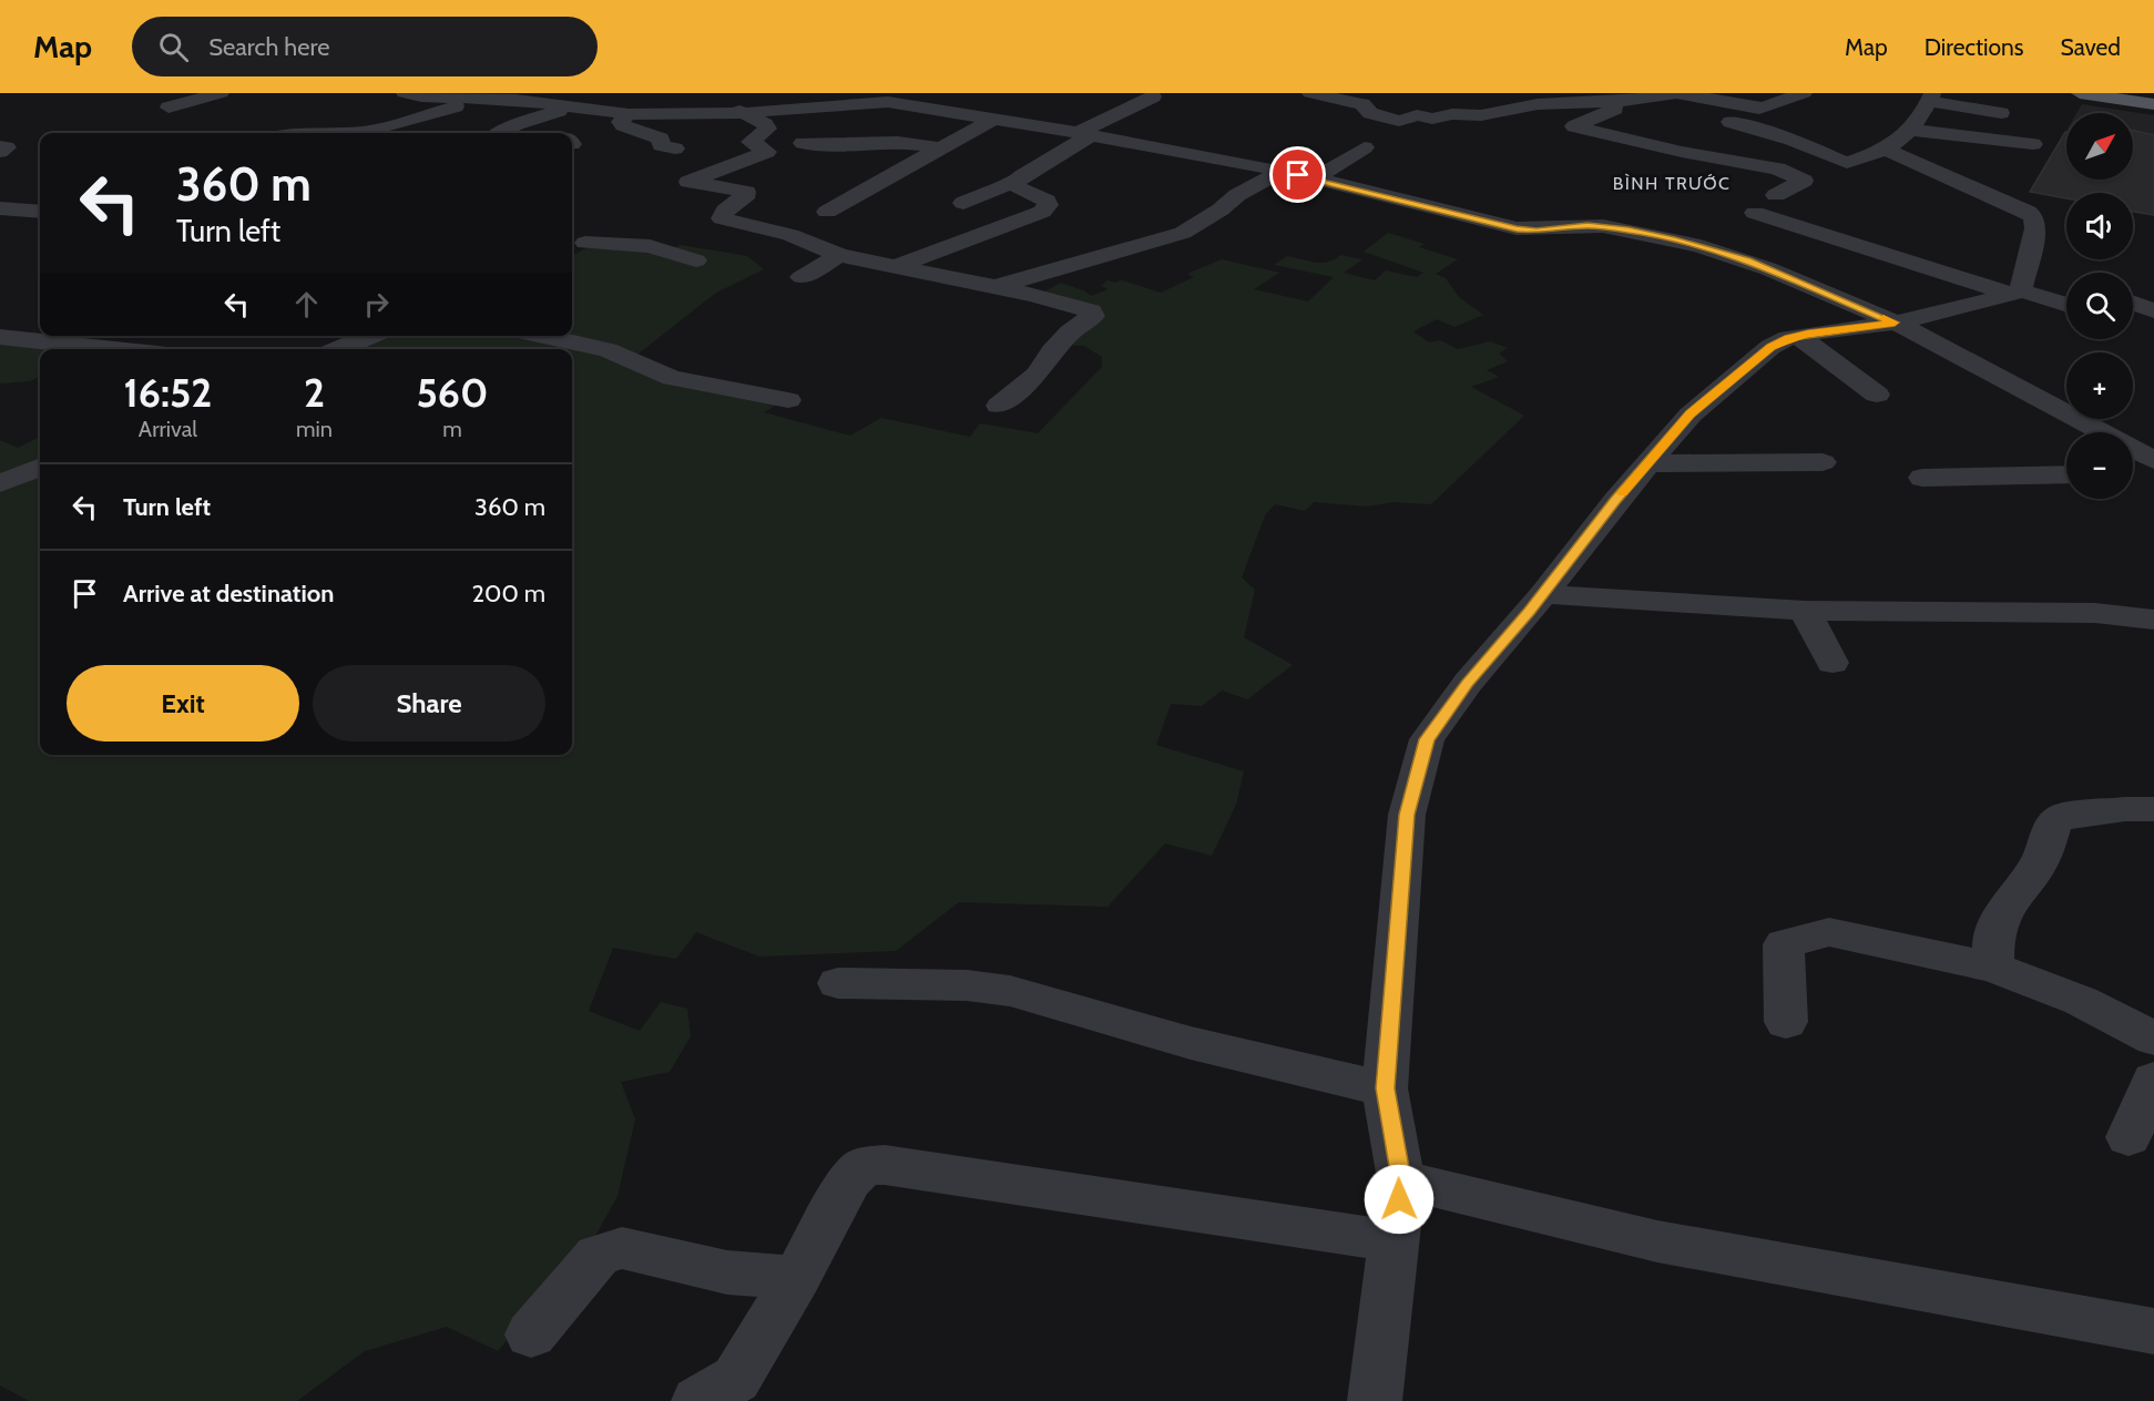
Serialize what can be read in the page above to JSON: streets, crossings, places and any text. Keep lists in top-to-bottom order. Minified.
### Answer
{"districts":["BÌNH TRƯỚC"],"north":"top right","page":{"header":"Map","search":"Search here","nav":["Map","Directions","Saved"],"map_buttons":["+","−"],"turn":["360 m","Turn left"],"eta":["16:52","Arrival","2","min","560","m"],"list":[{"name":"Turn left","value":"360 m"},{"name":"Arrive at destination","value":"200 m"}],"buttons":["Exit","Share"]}}
